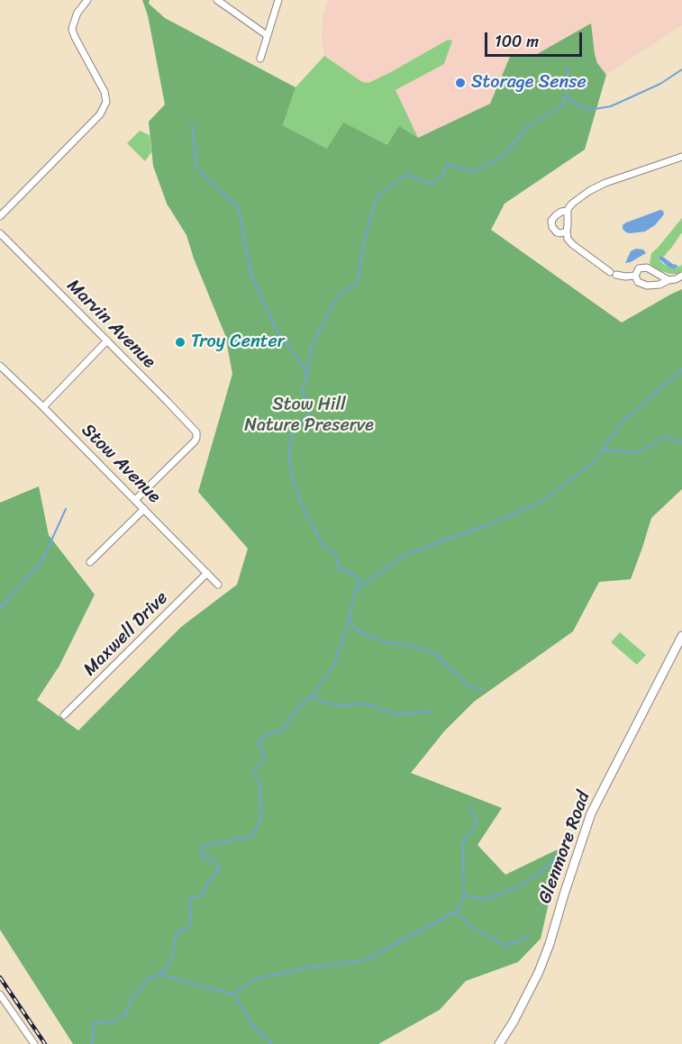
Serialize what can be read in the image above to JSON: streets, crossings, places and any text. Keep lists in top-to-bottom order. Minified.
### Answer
{"streets":{"street":["Marvin Avenue","Stow Avenue","Maxwell Drive","Glenmore Road"]},"crossings":[["Marvin Avenue","Stow Avenue"],["Stow Avenue","Maxwell Drive"]],"parks":["Stow Hill Nature Preserve"],"places":["Storage Sense","Troy Center"],"scale_bar":"100 m"}
